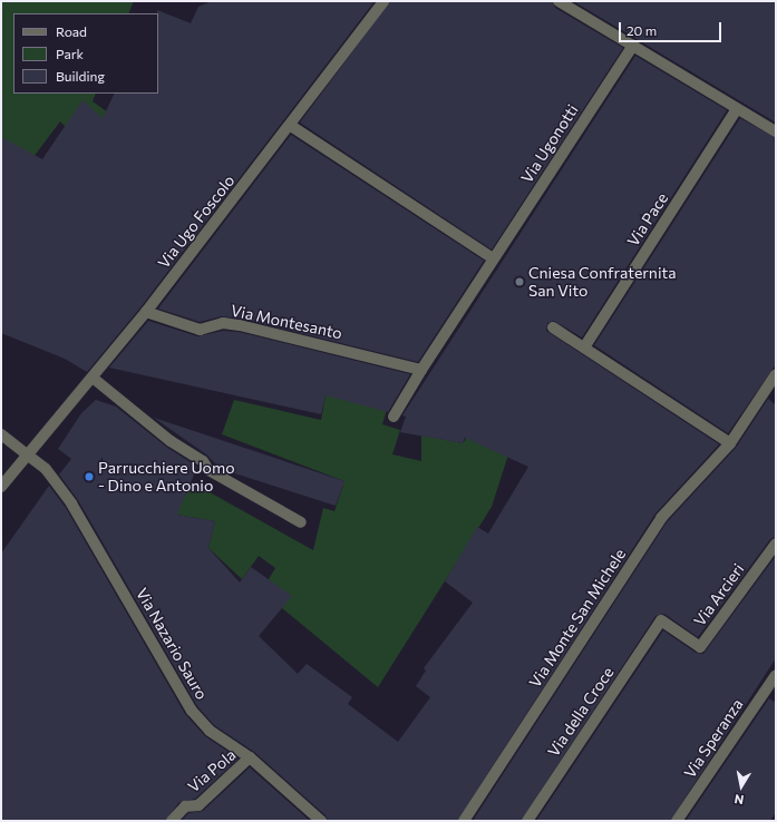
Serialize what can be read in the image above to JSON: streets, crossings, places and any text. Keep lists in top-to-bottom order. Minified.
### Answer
{"streets":{"street":["Via Ugonotti","Via Pace","Via Ugo Foscolo","Via Montesanto","Via Arcieri","Via Monte San Michele","Via Nazario Sauro","Via della Croce","Via Speranza","Via Pola"]},"crossings":[["Via Ugonotti","Via Montesanto"],["Via Ugo Foscolo","Via Montesanto"],["Via Ugo Foscolo","Via Nazario Sauro"],["Via Arcieri","Via della Croce"],["Via Nazario Sauro","Via Pola"]],"places":["Cniesa Confraternita San Vito","Parrucchiere Uomo - Dino e Antonio"],"legend":["Road","Park","Building"],"scale_bar":"20 m","north":"bottom"}
